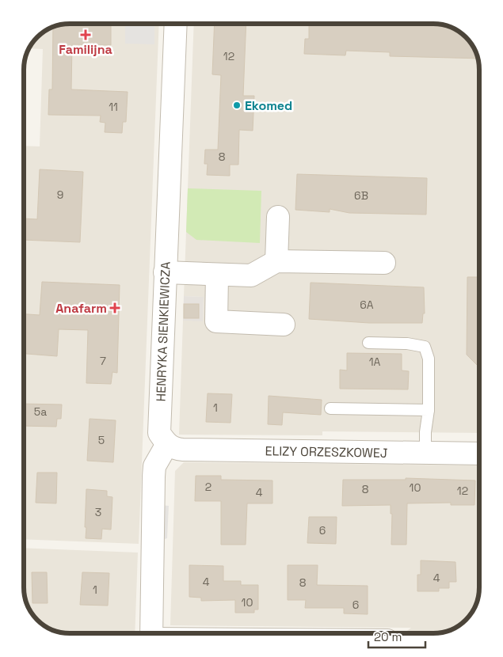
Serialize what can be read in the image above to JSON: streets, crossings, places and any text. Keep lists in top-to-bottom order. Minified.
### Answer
{"streets":{"street":["HENRYKA SIENKIEWICZA","ELIZY ORZESZKOWEJ"]},"crossings":[["HENRYKA SIENKIEWICZA","ELIZY ORZESZKOWEJ"]],"places":{"health":["Familijna","Anafarm"],"other":["Ekomed"]},"house_numbers":["12","11","8","9","6B","6A","7","1A","1","5a","5","2","10","8","12","4","3","6","4","4","8","1","10","6"],"scale_bar":"20 m"}
